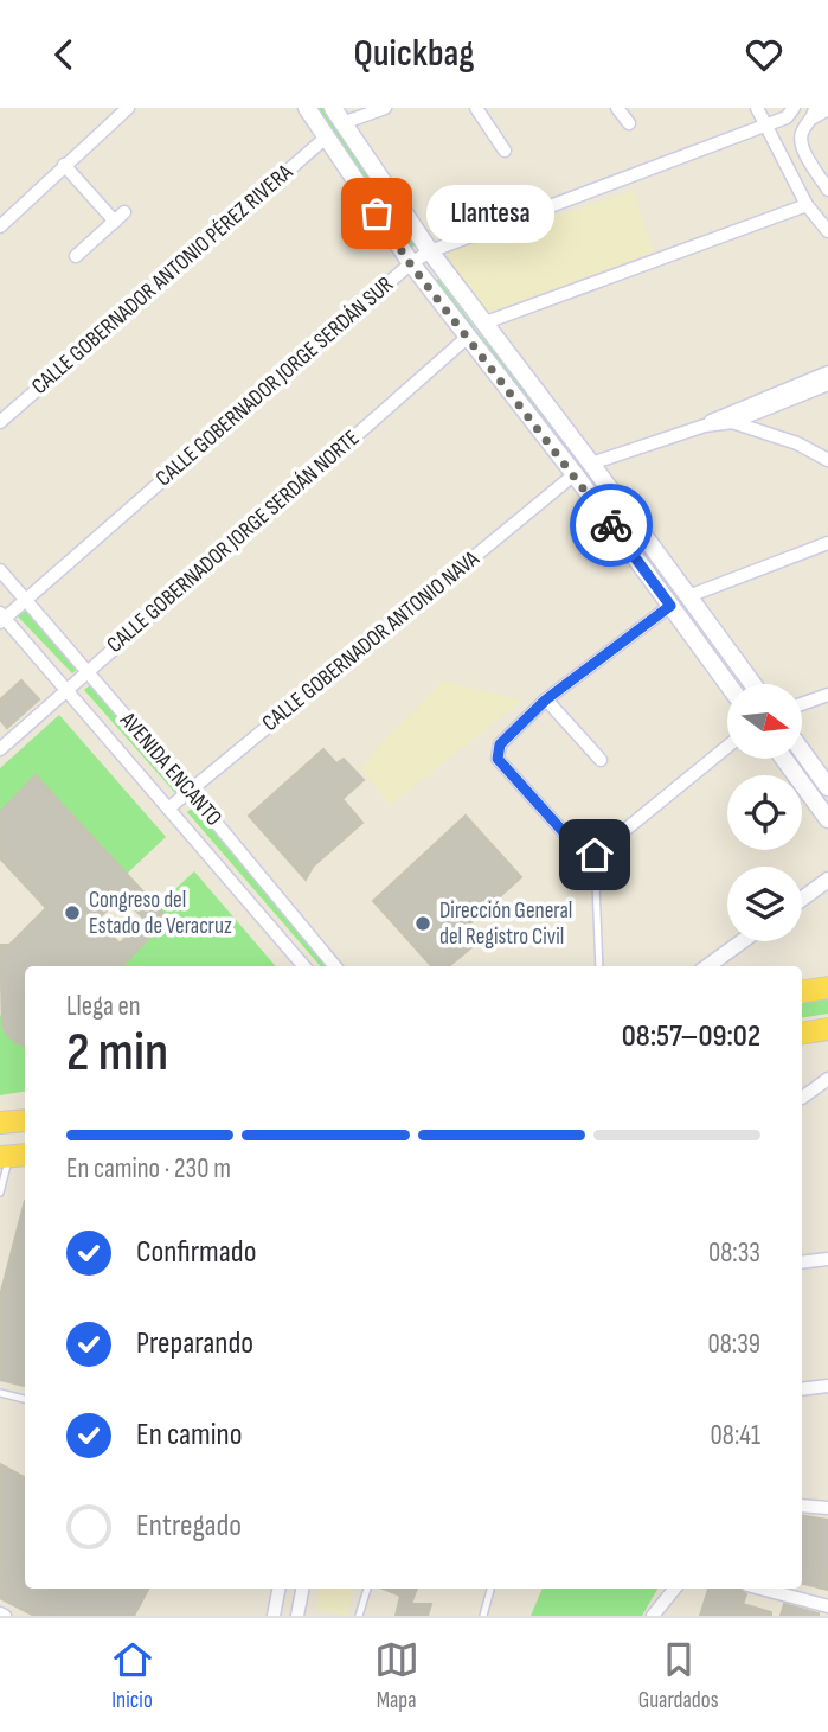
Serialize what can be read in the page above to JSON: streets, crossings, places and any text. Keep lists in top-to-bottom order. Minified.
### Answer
{"streets":{"street":["CALLE GOBERNADOR ANTONIO PÉREZ RIVERA","CALLE GOBERNADOR JORGE SERDÁN SUR","CALLE GOBERNADOR JORGE SERDÁN NORTE","CALLE GOBERNADOR ANTONIO NAVA","AVENIDA ENCANTO"]},"crossings":[["CALLE GOBERNADOR JORGE SERDÁN SUR","AVENIDA ENCANTO"],["CALLE GOBERNADOR JORGE SERDÁN NORTE","AVENIDA ENCANTO"],["CALLE GOBERNADOR ANTONIO NAVA","AVENIDA ENCANTO"]],"places":["Llantesa","Congreso del Estado de Veracruz","Dirección General del Registro Civil"],"north":"right","page":{"header":"Quickbag","bubble":"Llantesa","heading":["2 min","Llega en","08:57–09:02"],"bar":"En camino · 230 m","list":[["Confirmado","08:33"],["Preparando","08:39"],["En camino","08:41"],"Entregado"],"tabs":["Inicio","Mapa","Guardados"]}}
